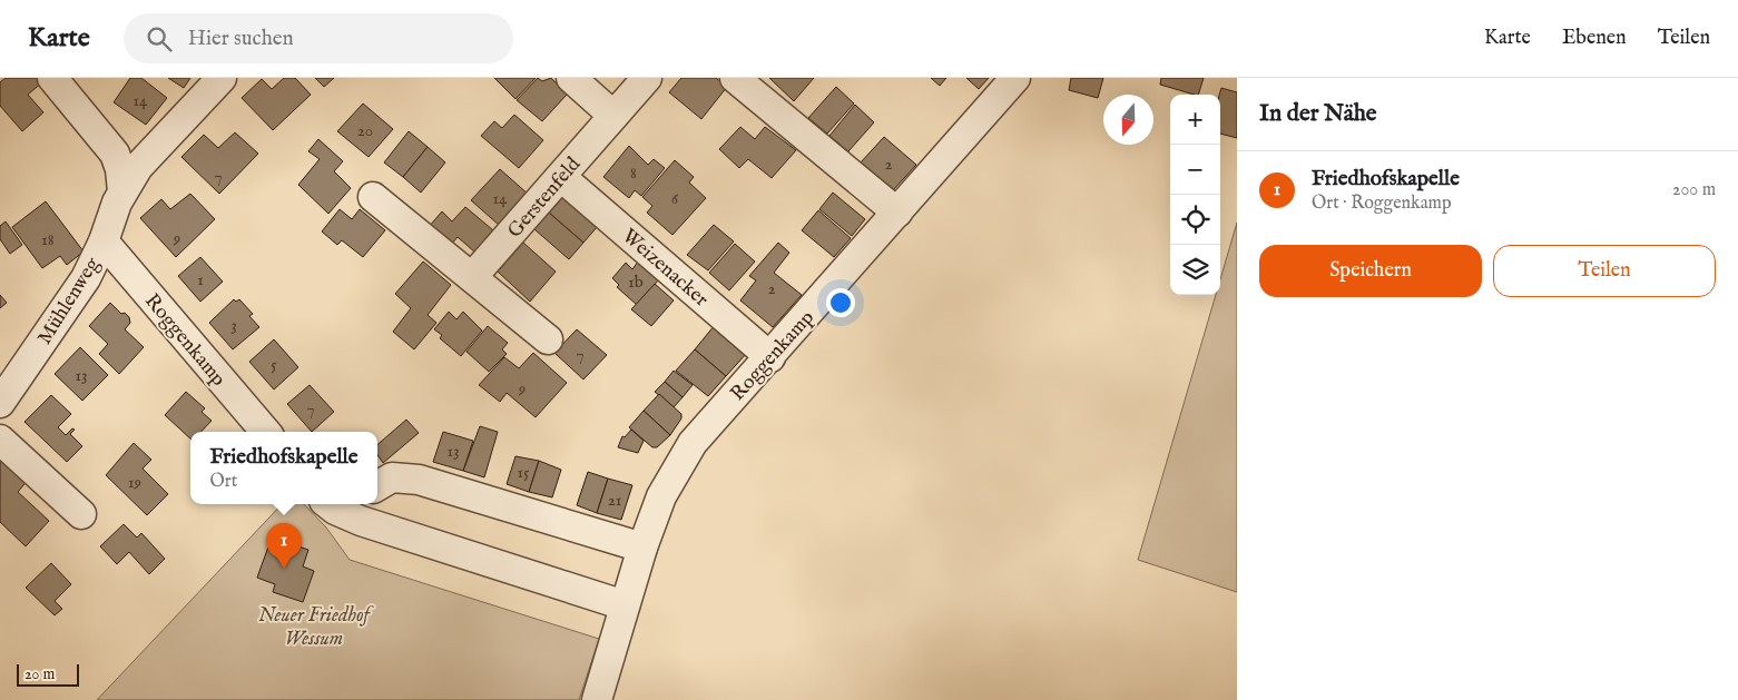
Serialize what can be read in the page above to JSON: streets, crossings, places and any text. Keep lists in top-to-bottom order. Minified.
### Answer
{"streets":{"street":["Gerstenfeld","Weizenacker","Mühlenweg","Roggenkamp"]},"crossings":[["Gerstenfeld","Weizenacker"],["Weizenacker","Roggenkamp"],["Mühlenweg","Roggenkamp"]],"parks":["Neuer Friedhof Wessum"],"house_numbers":["14","20","2","8","7","14","6","9","18","1","1b","2","3","7","5","13","9","7","13","15","19","21"],"scale_bar":"20 m","north":"bottom","page":{"header":"Karte","search":"Hier suchen","nav":["Karte","Ebenen","Teilen"],"heading":"In der Nähe","map_buttons":["+","−"],"list":[{"mark":"1","name":"Friedhofskapelle","note":"Ort · Roggenkamp","value":"200 m"}],"buttons":["Speichern","Teilen"],"popup":["Friedhofskapelle","Ort"],"pins":"1","scale":"20 m"}}
